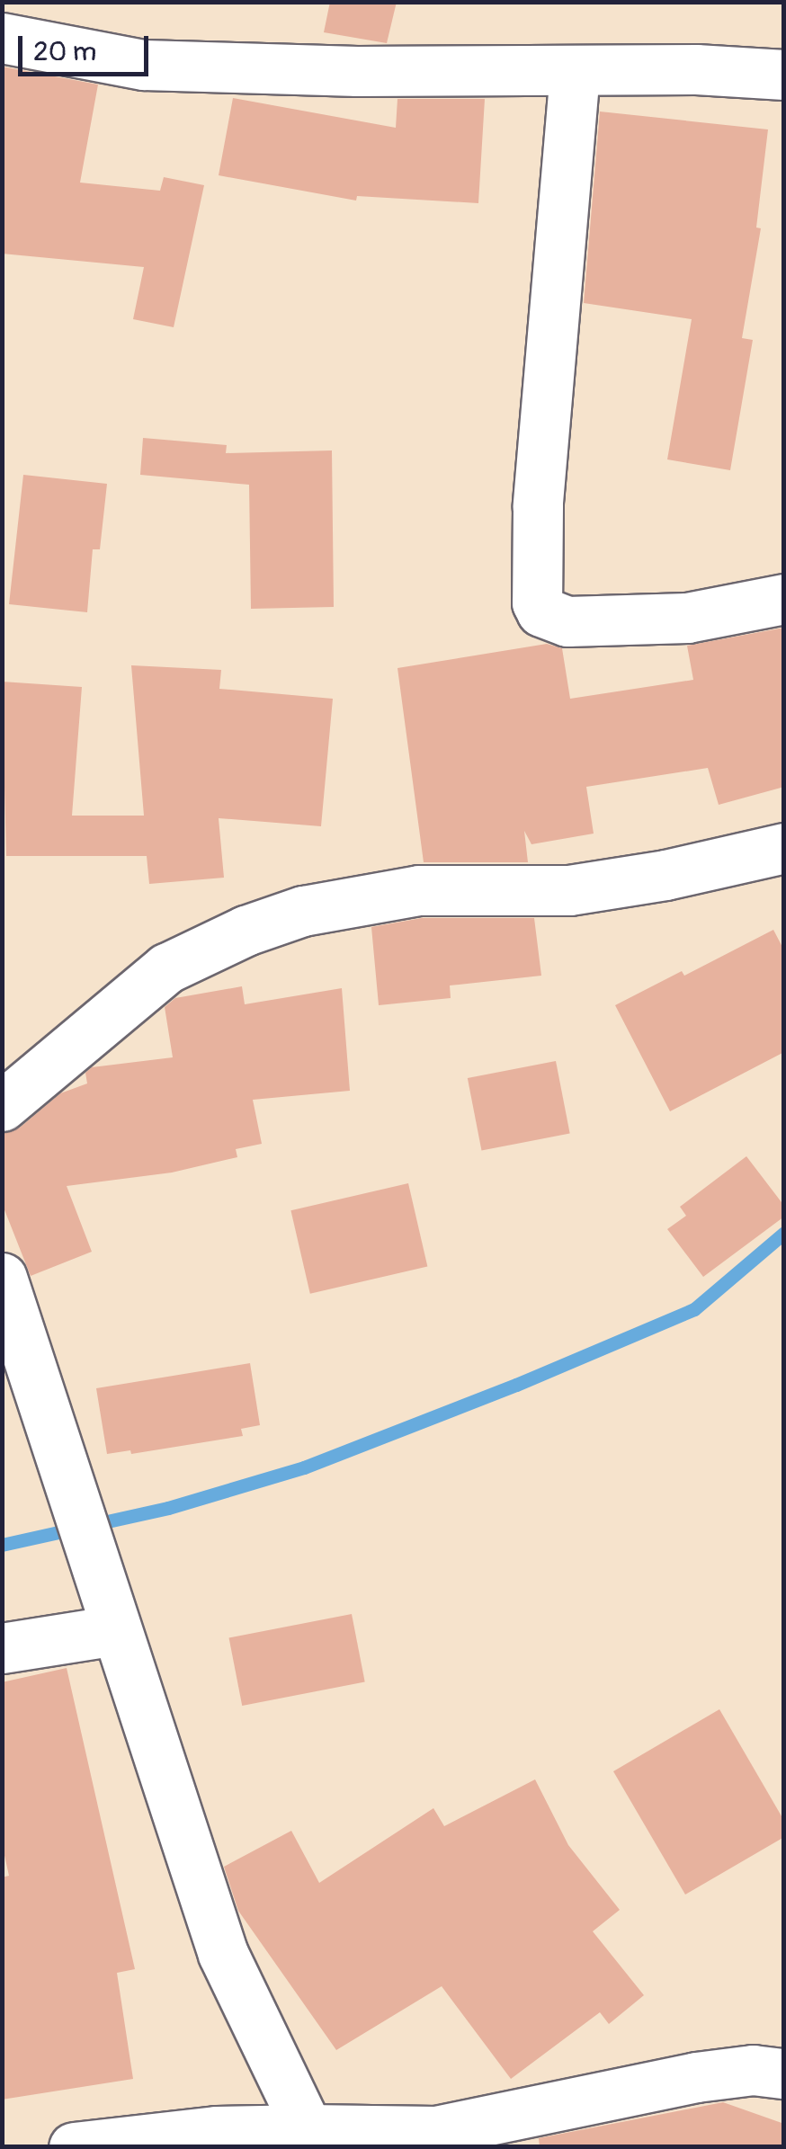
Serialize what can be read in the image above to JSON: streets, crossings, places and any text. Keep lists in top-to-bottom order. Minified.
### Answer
{"scale_bar":"20 m"}
